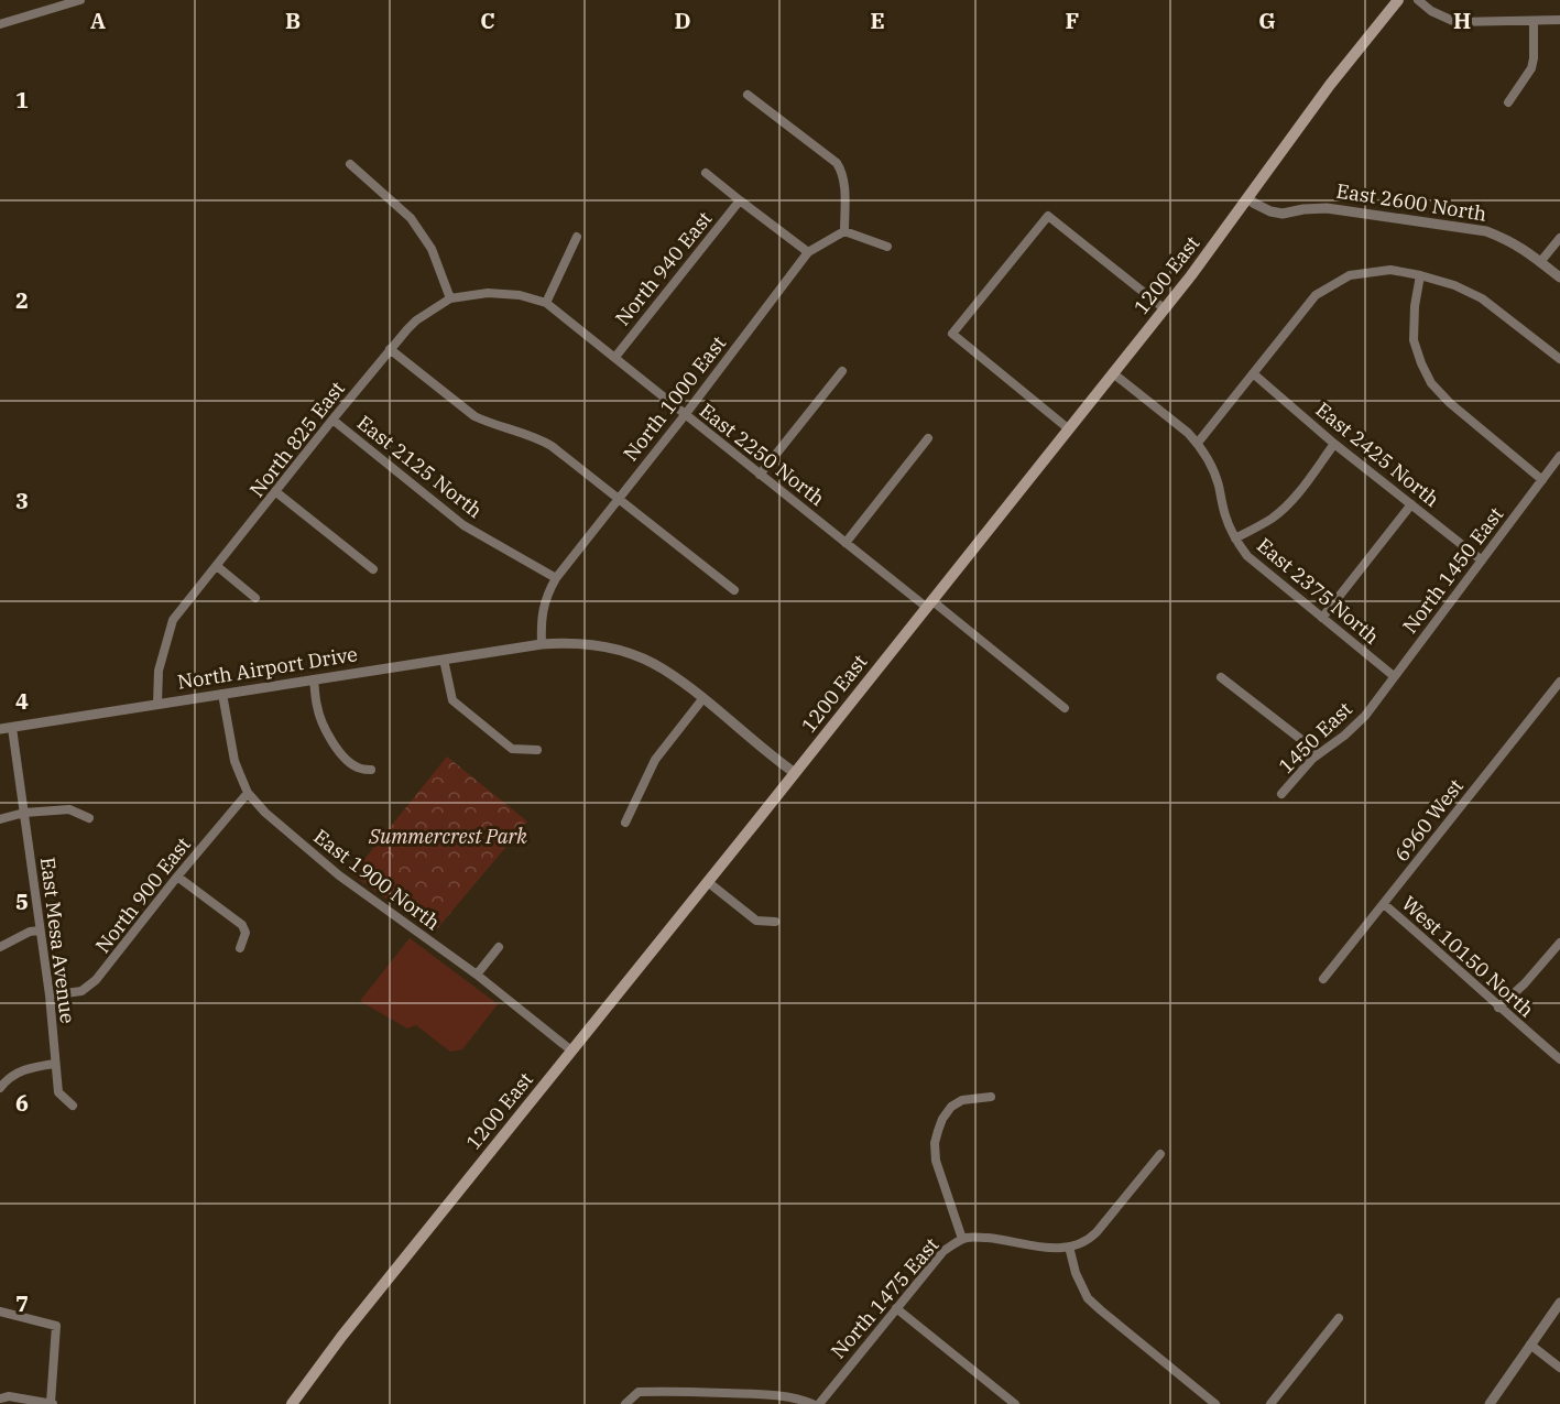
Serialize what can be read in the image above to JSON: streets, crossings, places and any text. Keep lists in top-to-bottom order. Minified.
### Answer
{"streets":{"main road":["1200 East"],"street":["East 2600 North","North 940 East","North 1000 East","North 825 East","East 2250 North","East 2425 North","East 2125 North","North 1450 East","East 2375 North","North Airport Drive","1450 East","6960 West","East 1900 North","North 900 East","East Mesa Avenue","West 10150 North","North 1475 East"]},"crossings":[["East 2600 North","1200 East"],["North 940 East","East 2250 North"],["1200 East","East 2250 North"],["1200 East","East 2375 North"],["1200 East","North Airport Drive"],["1200 East","East 1900 North"],["North 1000 East","East 2250 North"],["North 1000 East","East 2125 North"],["North 1000 East","North Airport Drive"],["North 825 East","East 2250 North"],["North 825 East","East 2125 North"],["North 825 East","North Airport Drive"],["East 2425 North","North 1450 East"],["North 1450 East","East 2375 North"],["North 1450 East","1450 East"],["North Airport Drive","East 1900 North"],["North Airport Drive","East Mesa Avenue"],["6960 West","West 10150 North"],["East 1900 North","North 900 East"],["North 900 East","East Mesa Avenue"]],"parks":["Summercrest Park"],"grid":{"columns":["A","B","C","D","E","F","G","H"],"rows":["1","2","3","4","5","6","7"]}}
